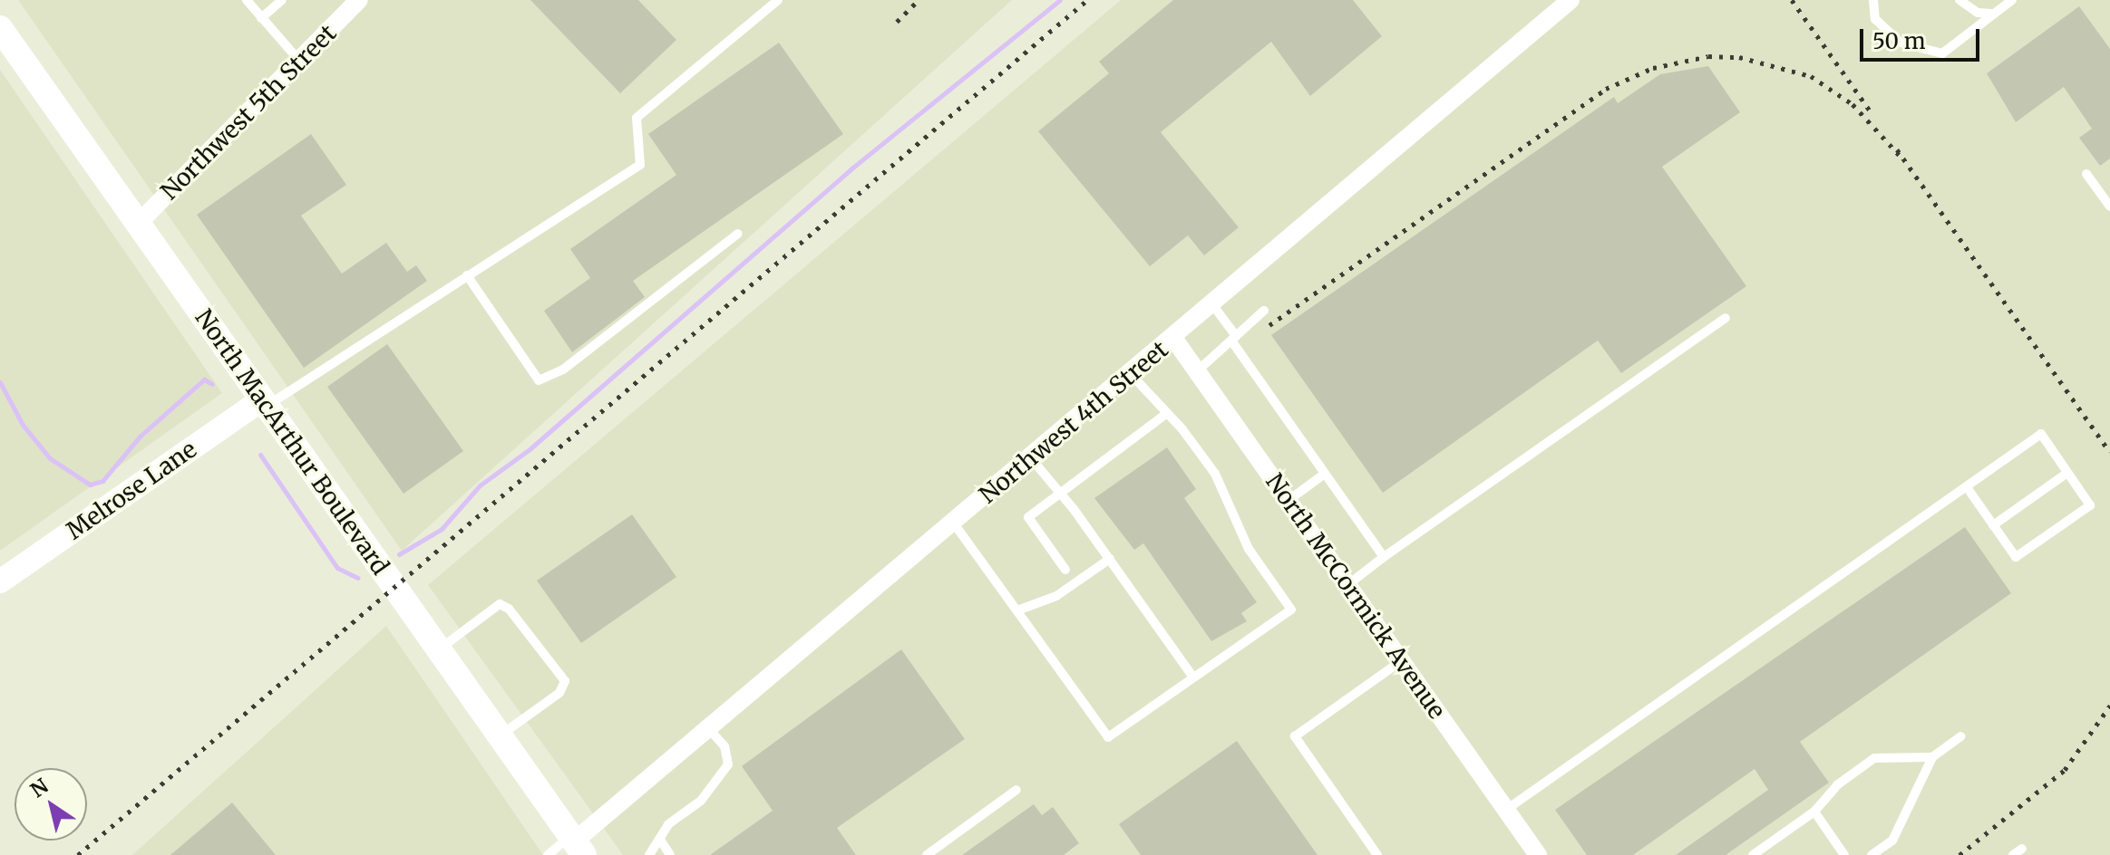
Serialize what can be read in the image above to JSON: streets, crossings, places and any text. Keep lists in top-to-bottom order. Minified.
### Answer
{"streets":{"main road":["North MacArthur Boulevard"],"street":["Northwest 5th Street","Northwest 4th Street","Melrose Lane","North McCormick Avenue"]},"crossings":[["Northwest 5th Street","North MacArthur Boulevard"],["Northwest 4th Street","North MacArthur Boulevard"],["Northwest 4th Street","North McCormick Avenue"],["North MacArthur Boulevard","Melrose Lane"]],"scale_bar":"50 m","north":"top left"}
